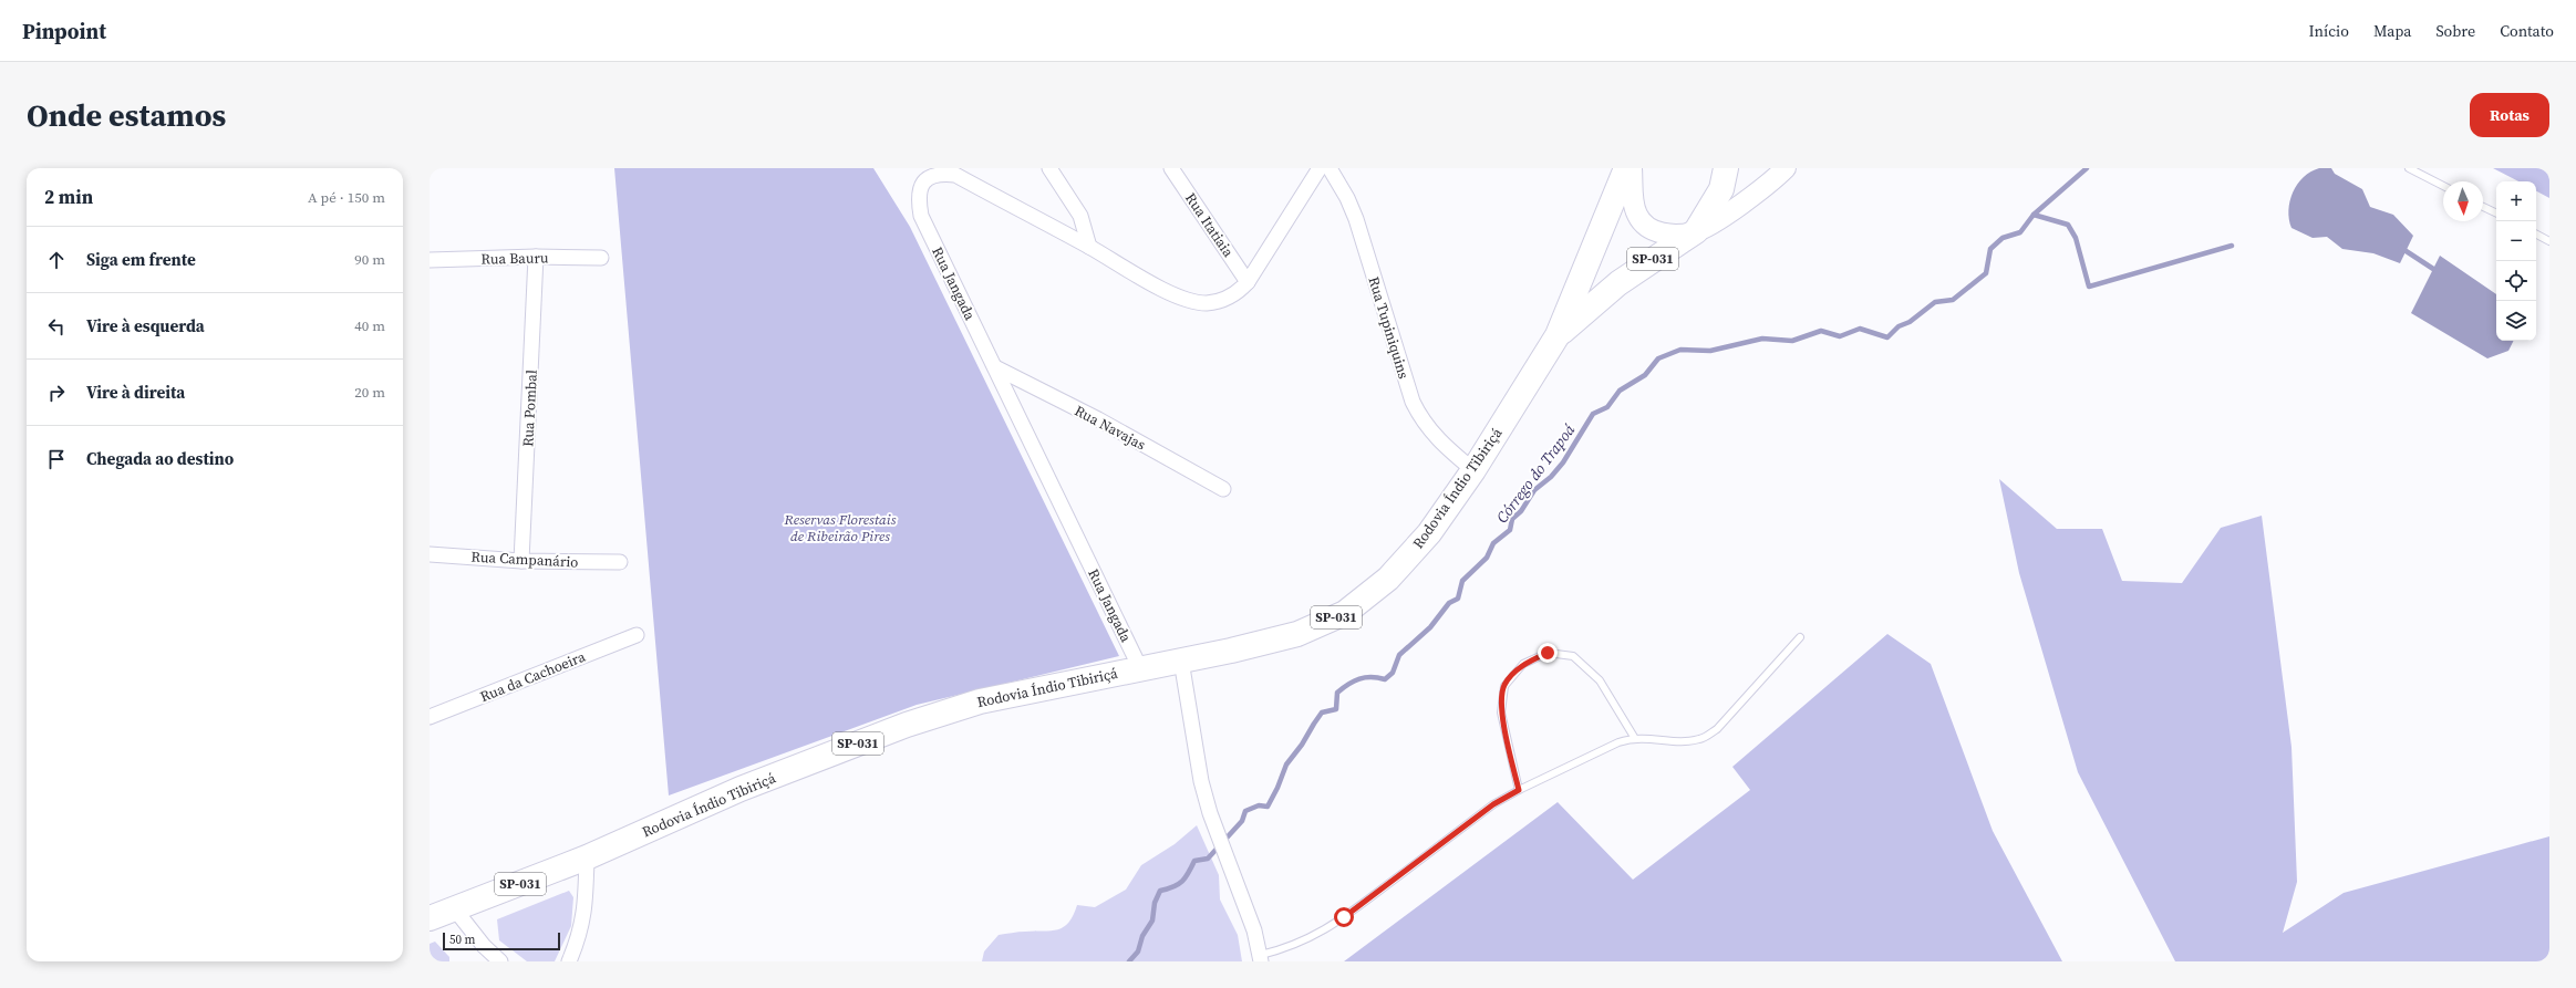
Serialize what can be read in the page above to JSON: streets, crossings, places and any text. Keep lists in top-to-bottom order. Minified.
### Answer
{"streets":{"highway":["SP-031","Rodovia Índio Tibiriçá"],"street":["Rua Itatiaia","Rua Bauru","Rua Jangada","Rua Tupiniquins","Rua Pombal","Rua Navajas","Rua Campanário","Rua da Cachoeira"]},"crossings":[["Rua Itatiaia","Rua Jangada"],["Rua Bauru","Rua Pombal"],["Rua Jangada","Rua Navajas"],["Rua Jangada","Rodovia Índio Tibiriçá"],["Rua Tupiniquins","Rodovia Índio Tibiriçá"],["Rua Pombal","Rua Campanário"]],"water":["Córrego do Trapoá"],"parks":["Reservas Florestais de Ribeirão Pires"],"scale_bar":"50 m","north":"bottom","page":{"header":"Pinpoint","nav":["Início","Mapa","Sobre","Contato"],"buttons":"Rotas","title":"Onde estamos","heading":["2 min","A pé · 150 m"],"map_buttons":["+","−"],"list":[["Siga em frente","90 m"],["Vire à esquerda","40 m"],["Vire à direita","20 m"],"Chegada ao destino"],"scale":"50 m"}}
